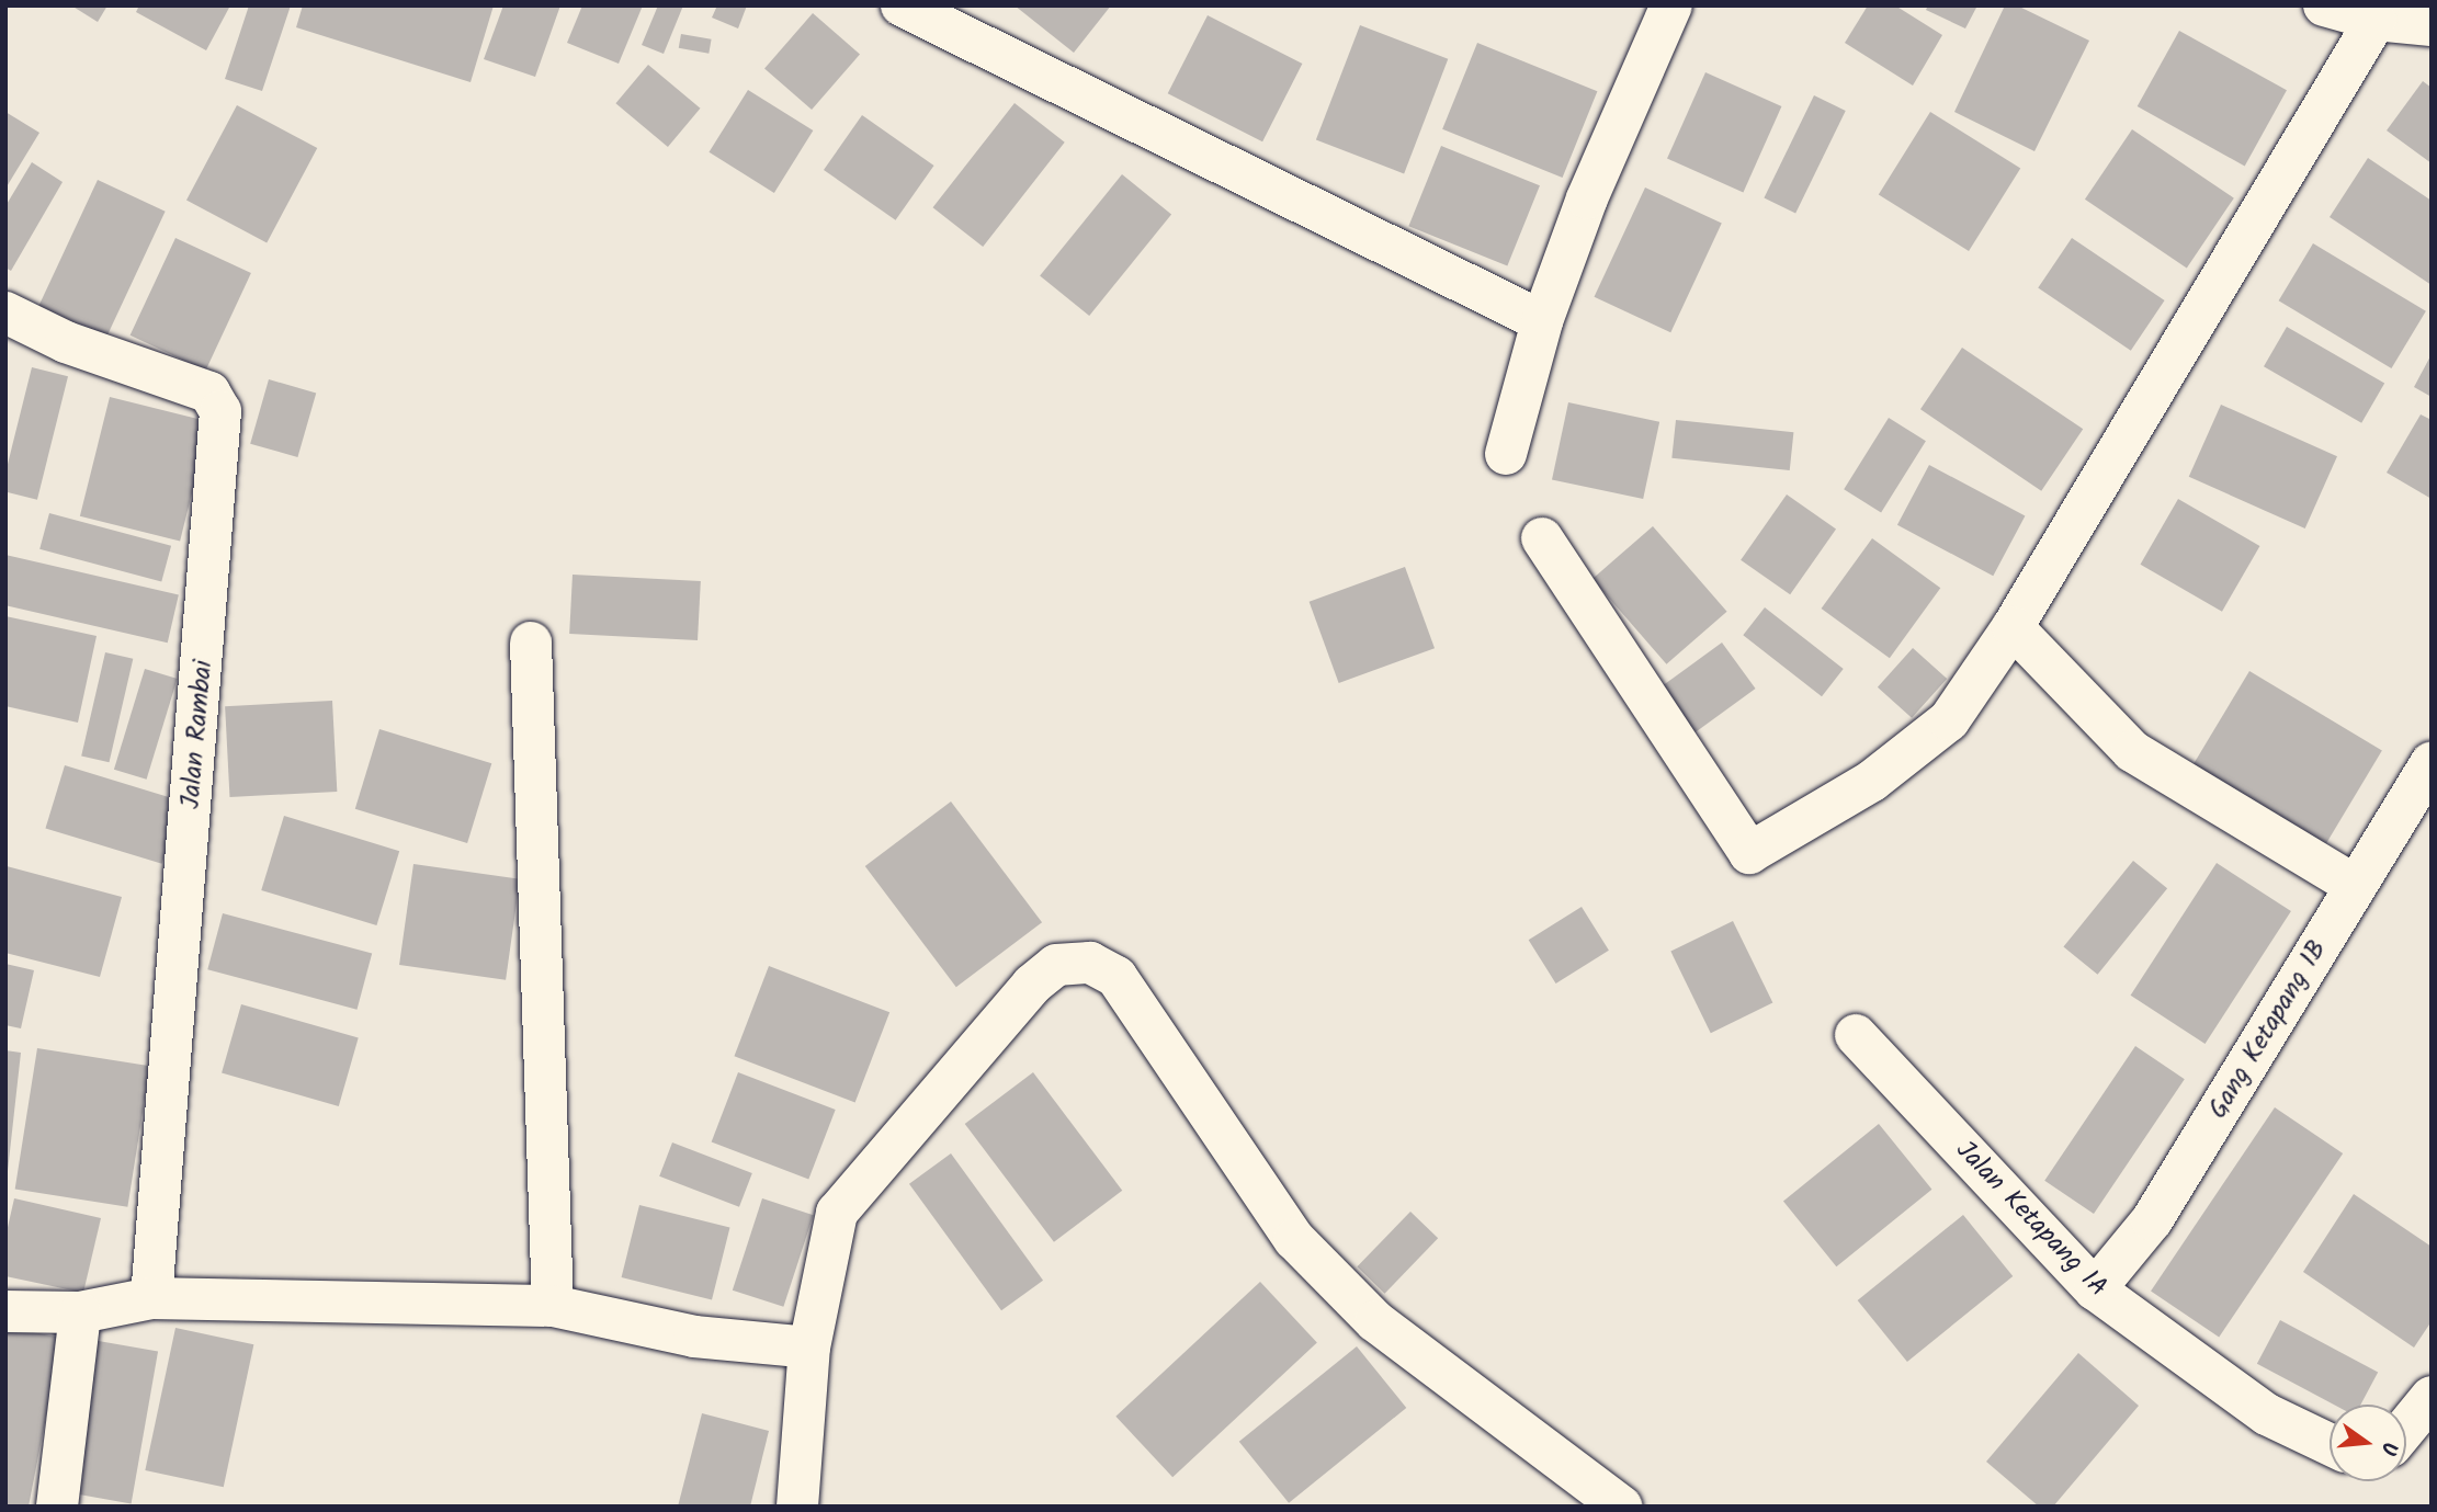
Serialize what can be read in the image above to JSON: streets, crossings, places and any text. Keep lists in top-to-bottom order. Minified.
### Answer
{"streets":{"street":["Jalan Rambai","Gang Ketapang 1B","Jalan Ketapang 1A"]},"crossings":[["Gang Ketapang 1B","Jalan Ketapang 1A"]],"north":"right"}
